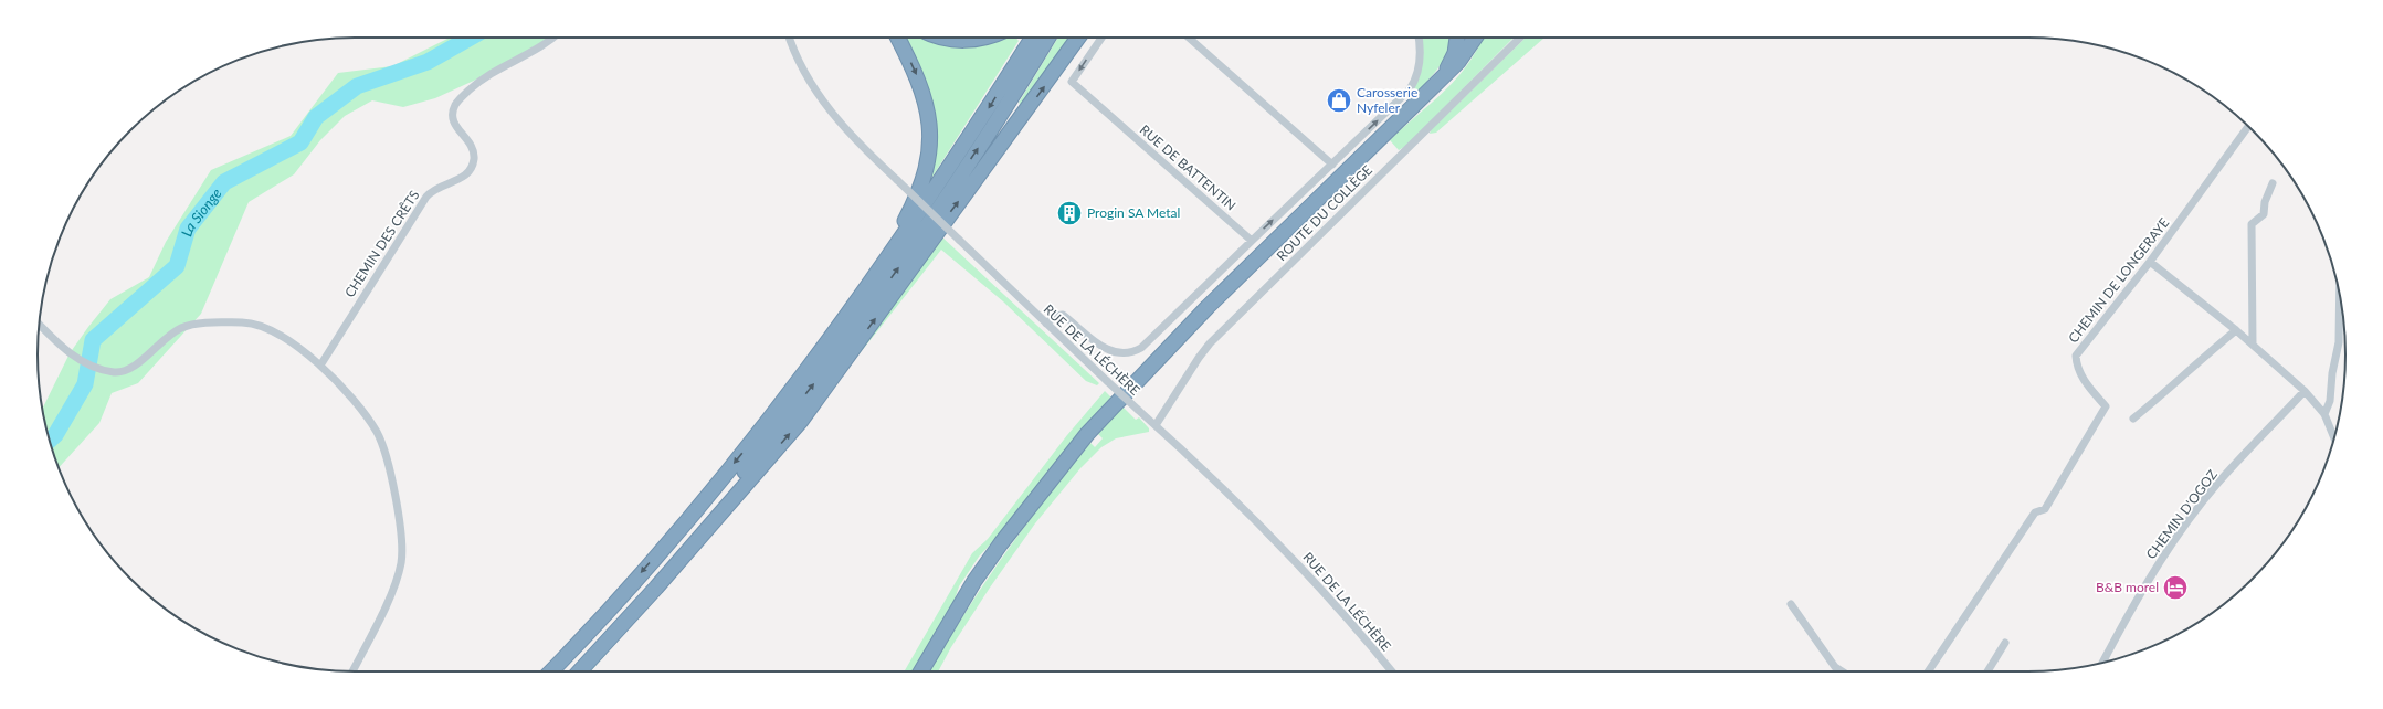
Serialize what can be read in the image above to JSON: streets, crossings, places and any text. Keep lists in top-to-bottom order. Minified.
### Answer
{"streets":{"street":["RUE DE BATTENTIN","ROUTE DU COLLÈGE","CHEMIN DES CRÊTS","CHEMIN DE LONGERAYE","RUE DE LA LÉCHÈRE","CHEMIN D'OGOZ"]},"crossings":[["ROUTE DU COLLÈGE","RUE DE LA LÉCHÈRE"]],"one_way":["RUE DE BATTENTIN"],"water":["La Sionge"],"places":{"shop":["Carosserie Nyfeler"],"building":["Progin SA Metal"],"hotel":["B&B morel"]}}
